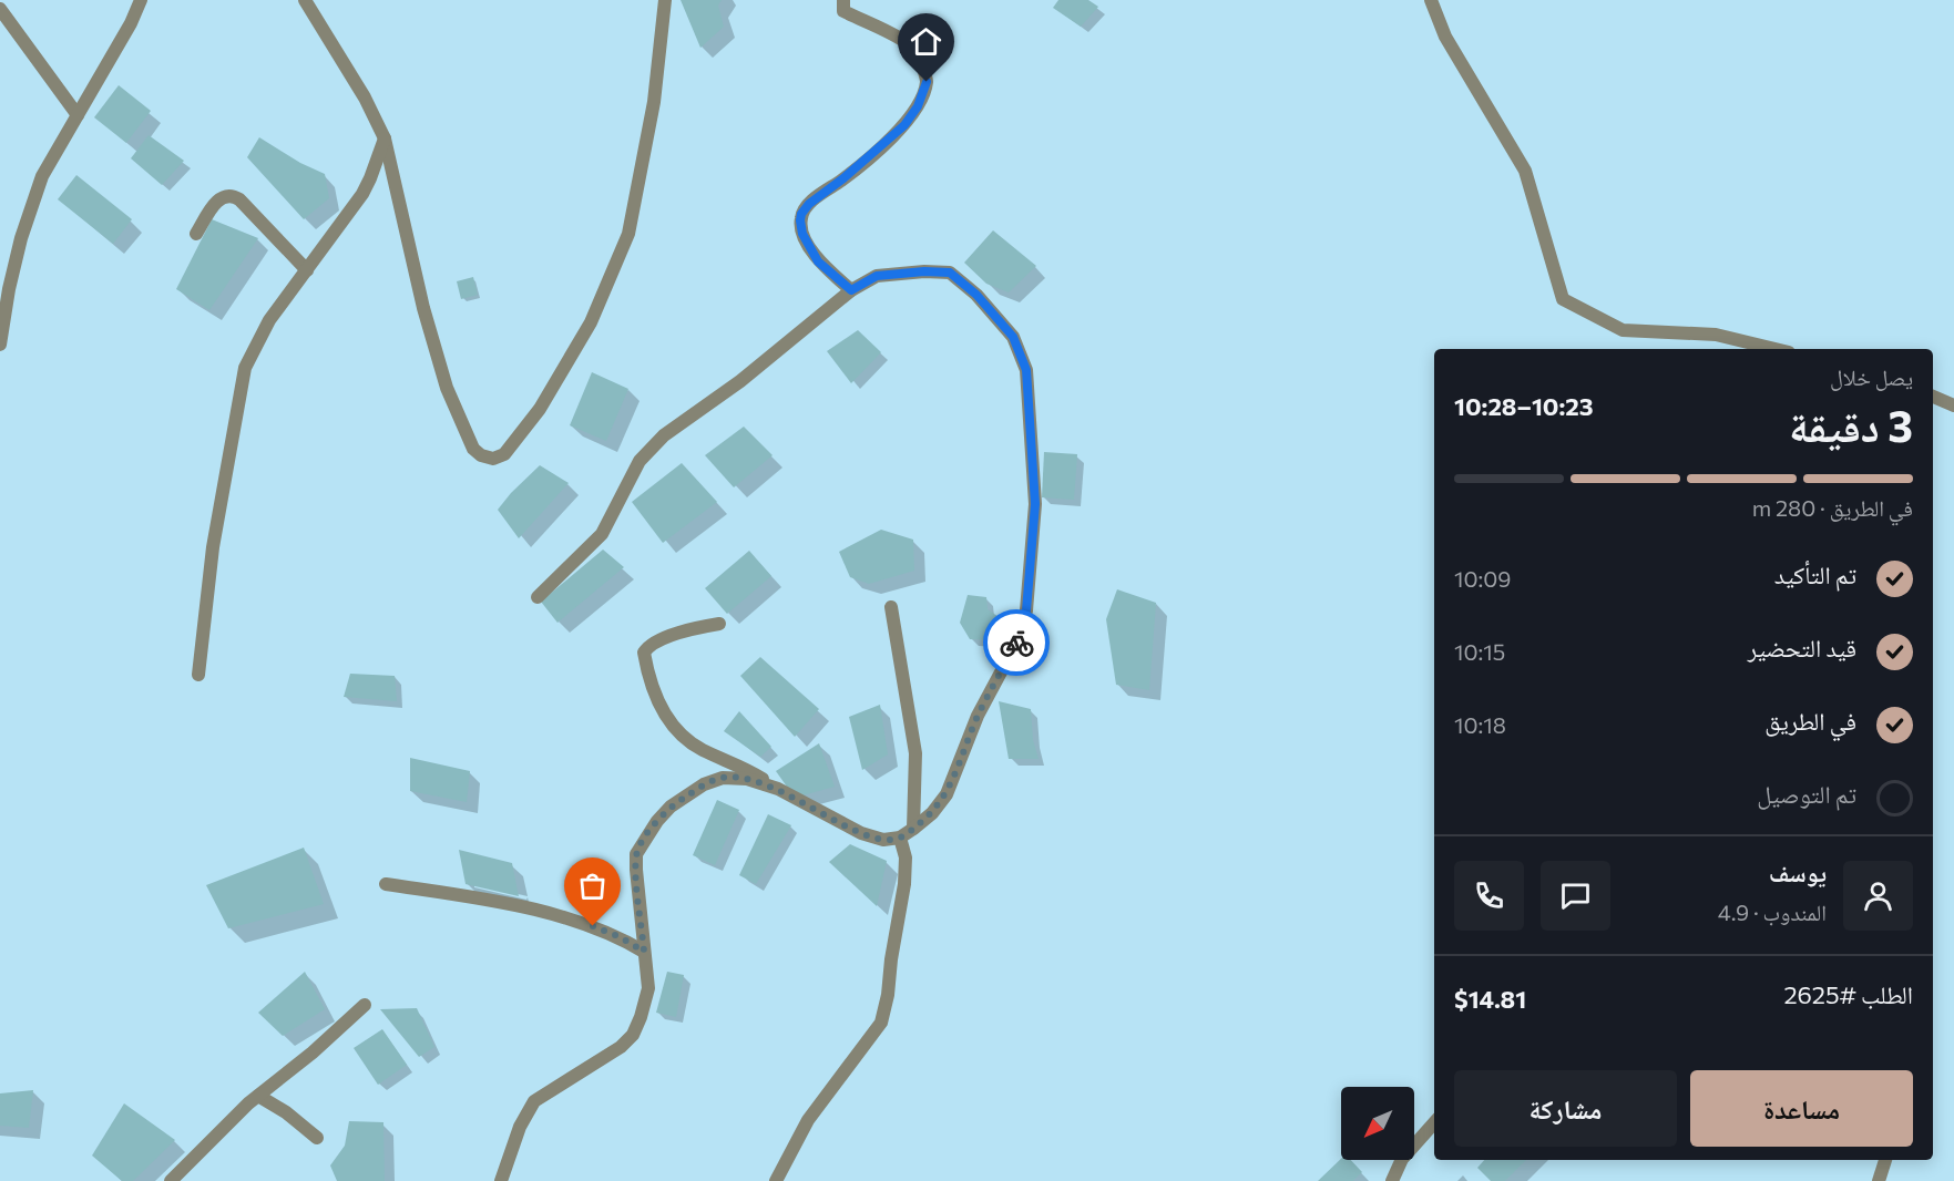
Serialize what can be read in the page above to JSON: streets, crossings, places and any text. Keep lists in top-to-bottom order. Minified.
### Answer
{"north":"bottom left","page":{"heading":["3 دقيقة","يصل خلال","10:23–10:28"],"panel":["يوسف","المندوب · 4.9","الطلب #2625","$14.81"],"bar":"في الطريق · 280 m","list":[["تم التأكيد","10:09"],["قيد التحضير","10:15"],["في الطريق","10:18"],"تم التوصيل"],"buttons":["مساعدة","مشاركة"]}}
